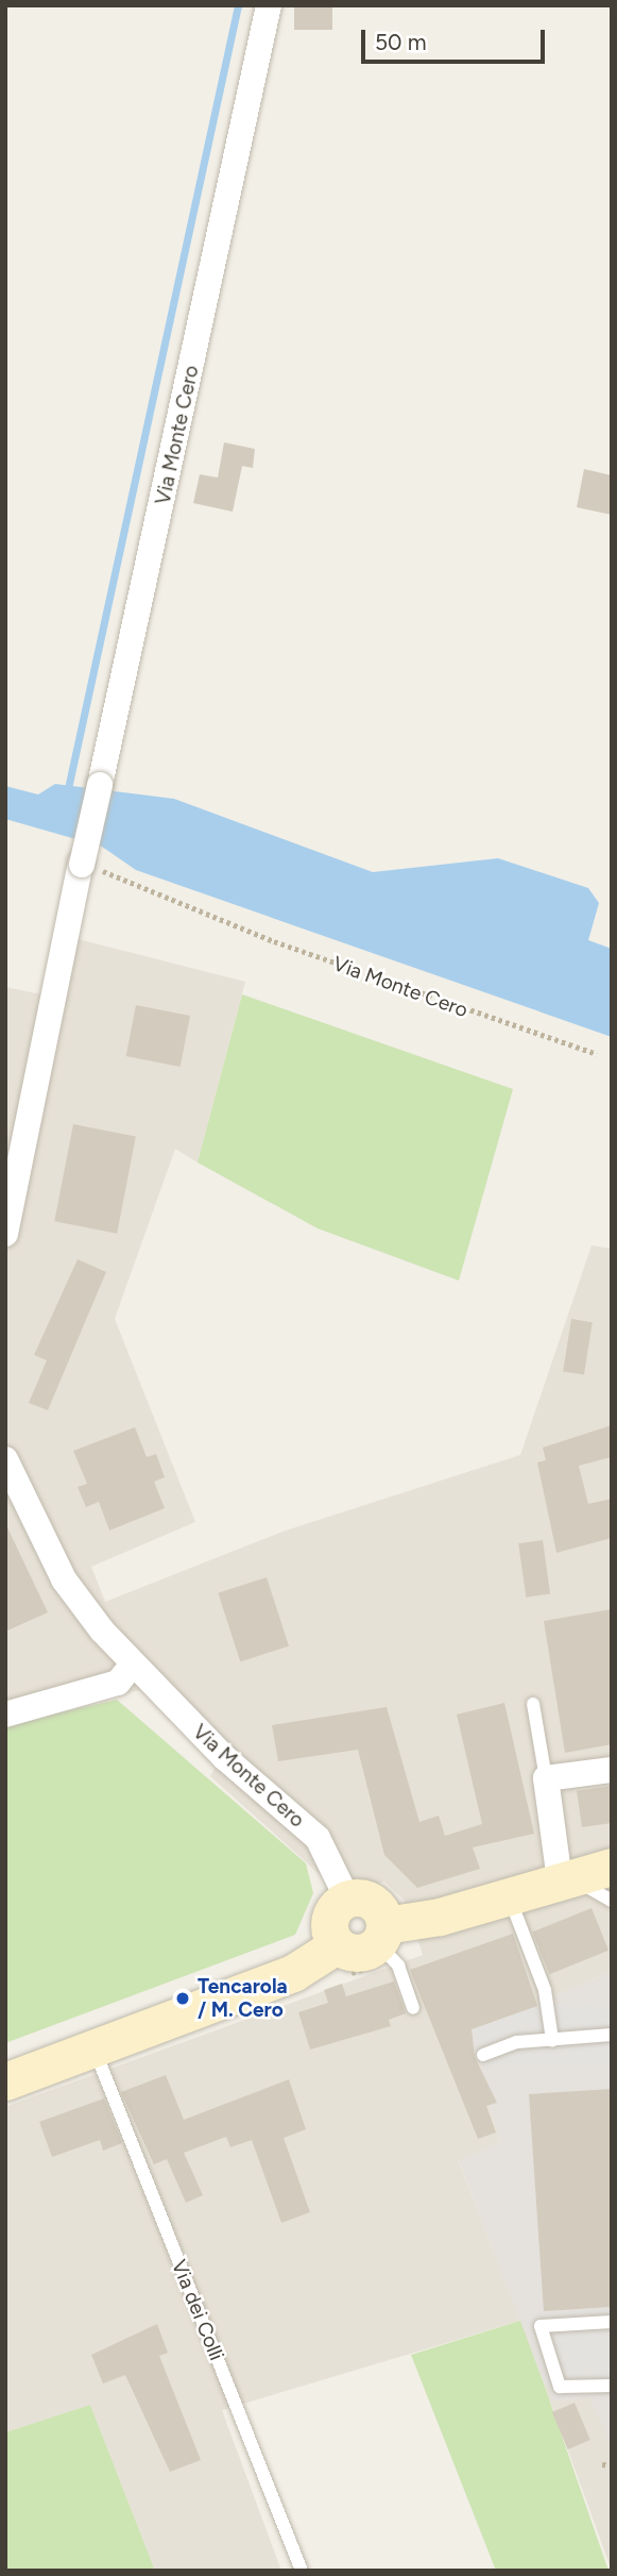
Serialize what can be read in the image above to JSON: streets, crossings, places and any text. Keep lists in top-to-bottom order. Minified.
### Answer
{"streets":{"street":["Via Monte Cero"],"lane":["Via dei Colli"]},"places":["Tencarola / M. Cero"],"scale_bar":"50 m"}
